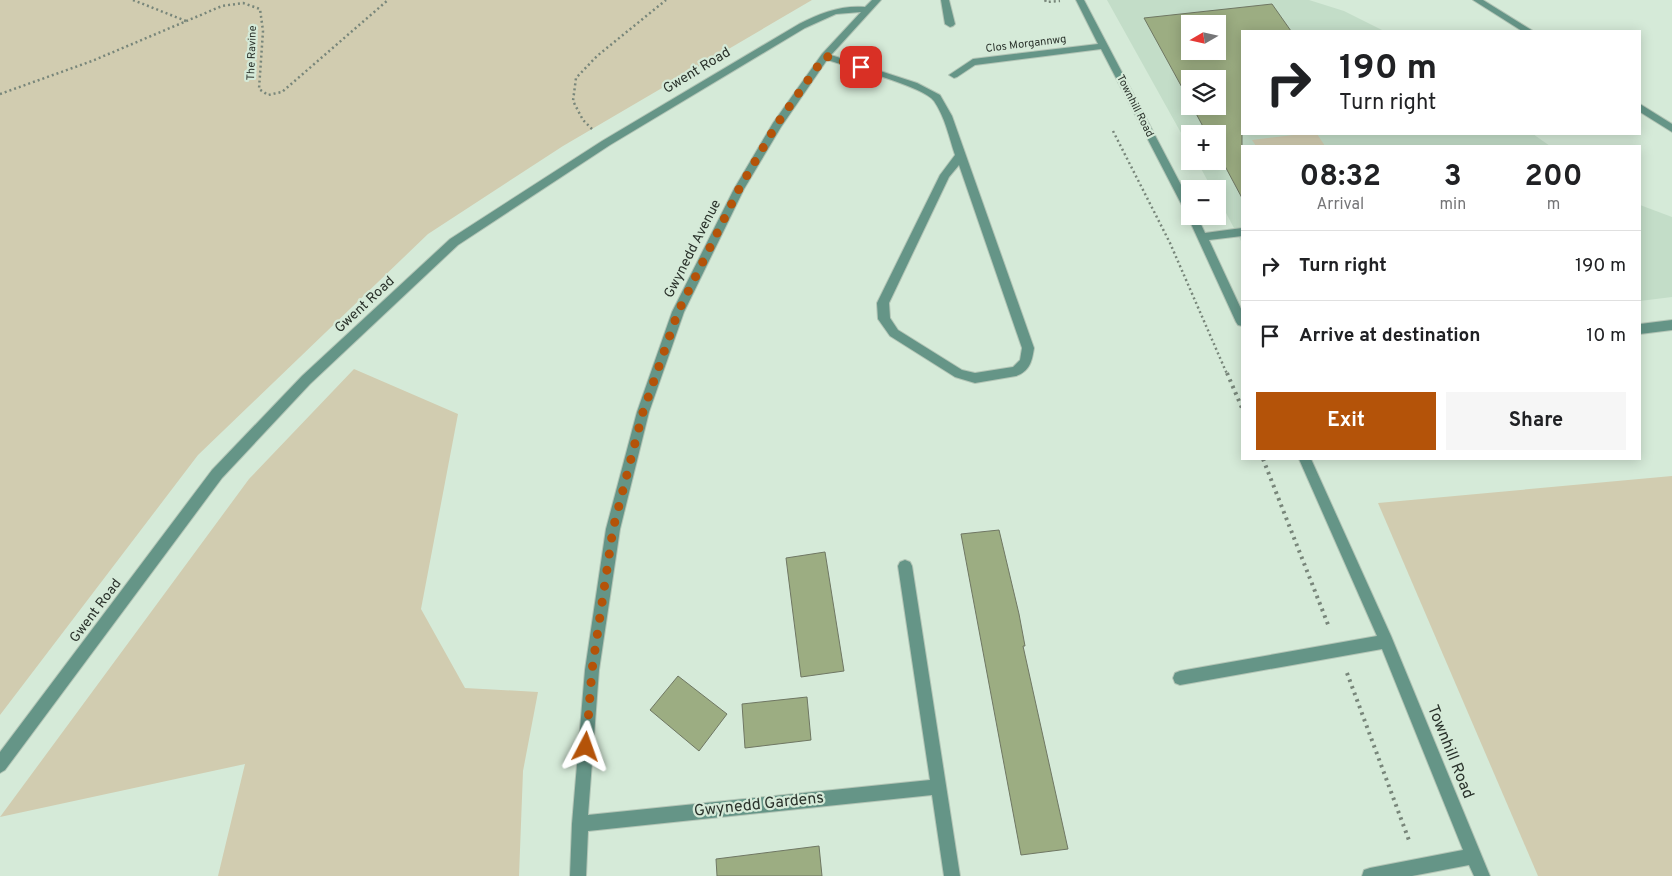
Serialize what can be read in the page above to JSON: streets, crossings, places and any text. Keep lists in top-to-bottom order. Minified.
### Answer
{"streets":{"street":["Clos Morgannwg","Gwent Road","Townhill Road","Gwynedd Avenue","Gwynedd Gardens"],"path":["The Ravine"]},"crossings":[["Clos Morgannwg","Townhill Road"],["Gwent Road","Gwynedd Avenue"],["Gwynedd Avenue","Gwynedd Gardens"]],"north":"left","page":{"map_buttons":["+","−"],"turn":["190 m","Turn right"],"eta":["08:32","Arrival","3","min","200","m"],"list":[{"name":"Turn right","value":"190 m"},{"name":"Arrive at destination","value":"10 m"}],"buttons":["Exit","Share"]}}
